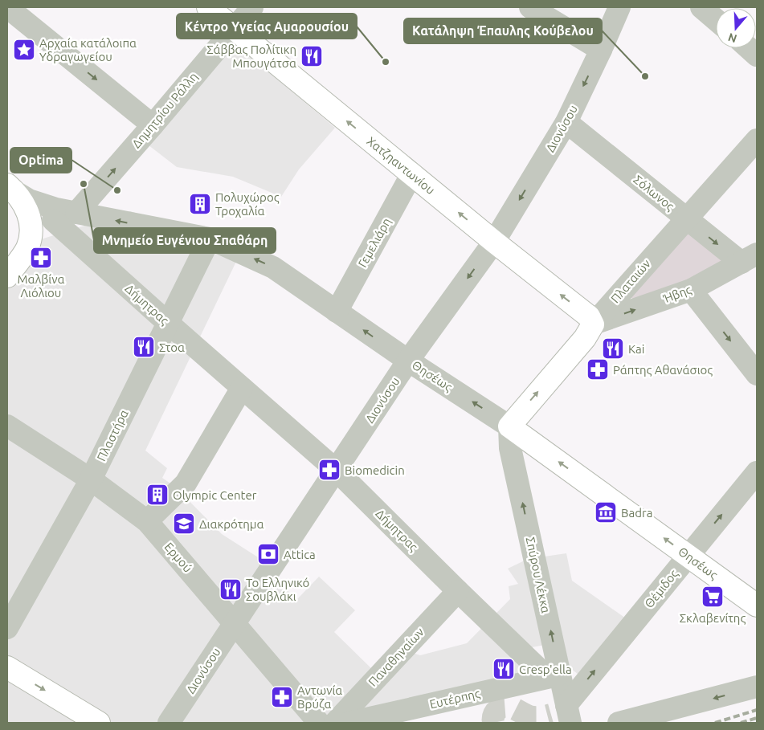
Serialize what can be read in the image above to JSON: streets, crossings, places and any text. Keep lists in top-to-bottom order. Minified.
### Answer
{"streets":{"main road":["Χατζηαντωνίου","Πλαταιών","Θησέως"],"street":["Δημητρίου Ράλλη","Διονύσου","Σόλωνος","Γεμελιάρη","Ήβης","Δήμητρας","Πλαστήρα","Ερμού","Σπύρου Λέκκα","Θέμιδος","Παναθηναίων","Ευτέρπης"]},"crossings":[["Δημητρίου Ράλλη","Χατζηαντωνίου"],["Δημητρίου Ράλλη","Θησέως"],["Διονύσου","Χατζηαντωνίου"],["Διονύσου","Σόλωνος"],["Διονύσου","Δήμητρας"],["Διονύσου","Θησέως"],["Διονύσου","Ερμού"],["Χατζηαντωνίου","Γεμελιάρη"],["Χατζηαντωνίου","Πλαταιών"],["Χατζηαντωνίου","Ήβης"],["Σόλωνος","Πλαταιών"],["Σόλωνος","Ήβης"],["Γεμελιάρη","Θησέως"],["Πλαταιών","Ήβης"],["Πλαταιών","Θησέως"],["Πλαταιών","Σπύρου Λέκκα"],["Δήμητρας","Πλαστήρα"],["Δήμητρας","Σπύρου Λέκκα"],["Δήμητρας","Παναθηναίων"],["Δήμητρας","Ευτέρπης"],["Θησέως","Πλαστήρα"],["Θησέως","Σπύρου Λέκκα"],["Θησέως","Θέμιδος"],["Πλαστήρα","Ερμού"],["Σπύρου Λέκκα","Θέμιδος"],["Σπύρου Λέκκα","Ευτέρπης"]],"one_way":["Δημητρίου Ράλλη","Διονύσου","Χατζηαντωνίου","Ήβης","Θησέως","Σπύρου Λέκκα","Θέμιδος"],"places":{"place":["Αρχαία κατάλοιπα Υδραγωγείου"],"restaurant":["Σάββας Πολίτικη Μπουγάτσα","Στοα","Kai","Το Ελληνικό Σουβλάκι","Cresp'ella"],"other":["Κέντρο Υγείας Αμαρουσίου","Κατάληψη Έπαυλης Κούβελου","Μνημείο Ευγένιου Σπαθάρη","Optima"],"building":["Πολυχώρος Τροχαλία","Olympic Center"],"pharmacy":["Μαλβίνα Λιόλιου","Ράπτης Αθανάσιος","Biomedicin","Αντωνία Βρύζα"],"museum":["Badra"],"school or university":["Διακρότημα"],"bank":["Attica"],"supermarket":["Σκλαβενίτης"]},"north":"bottom"}
